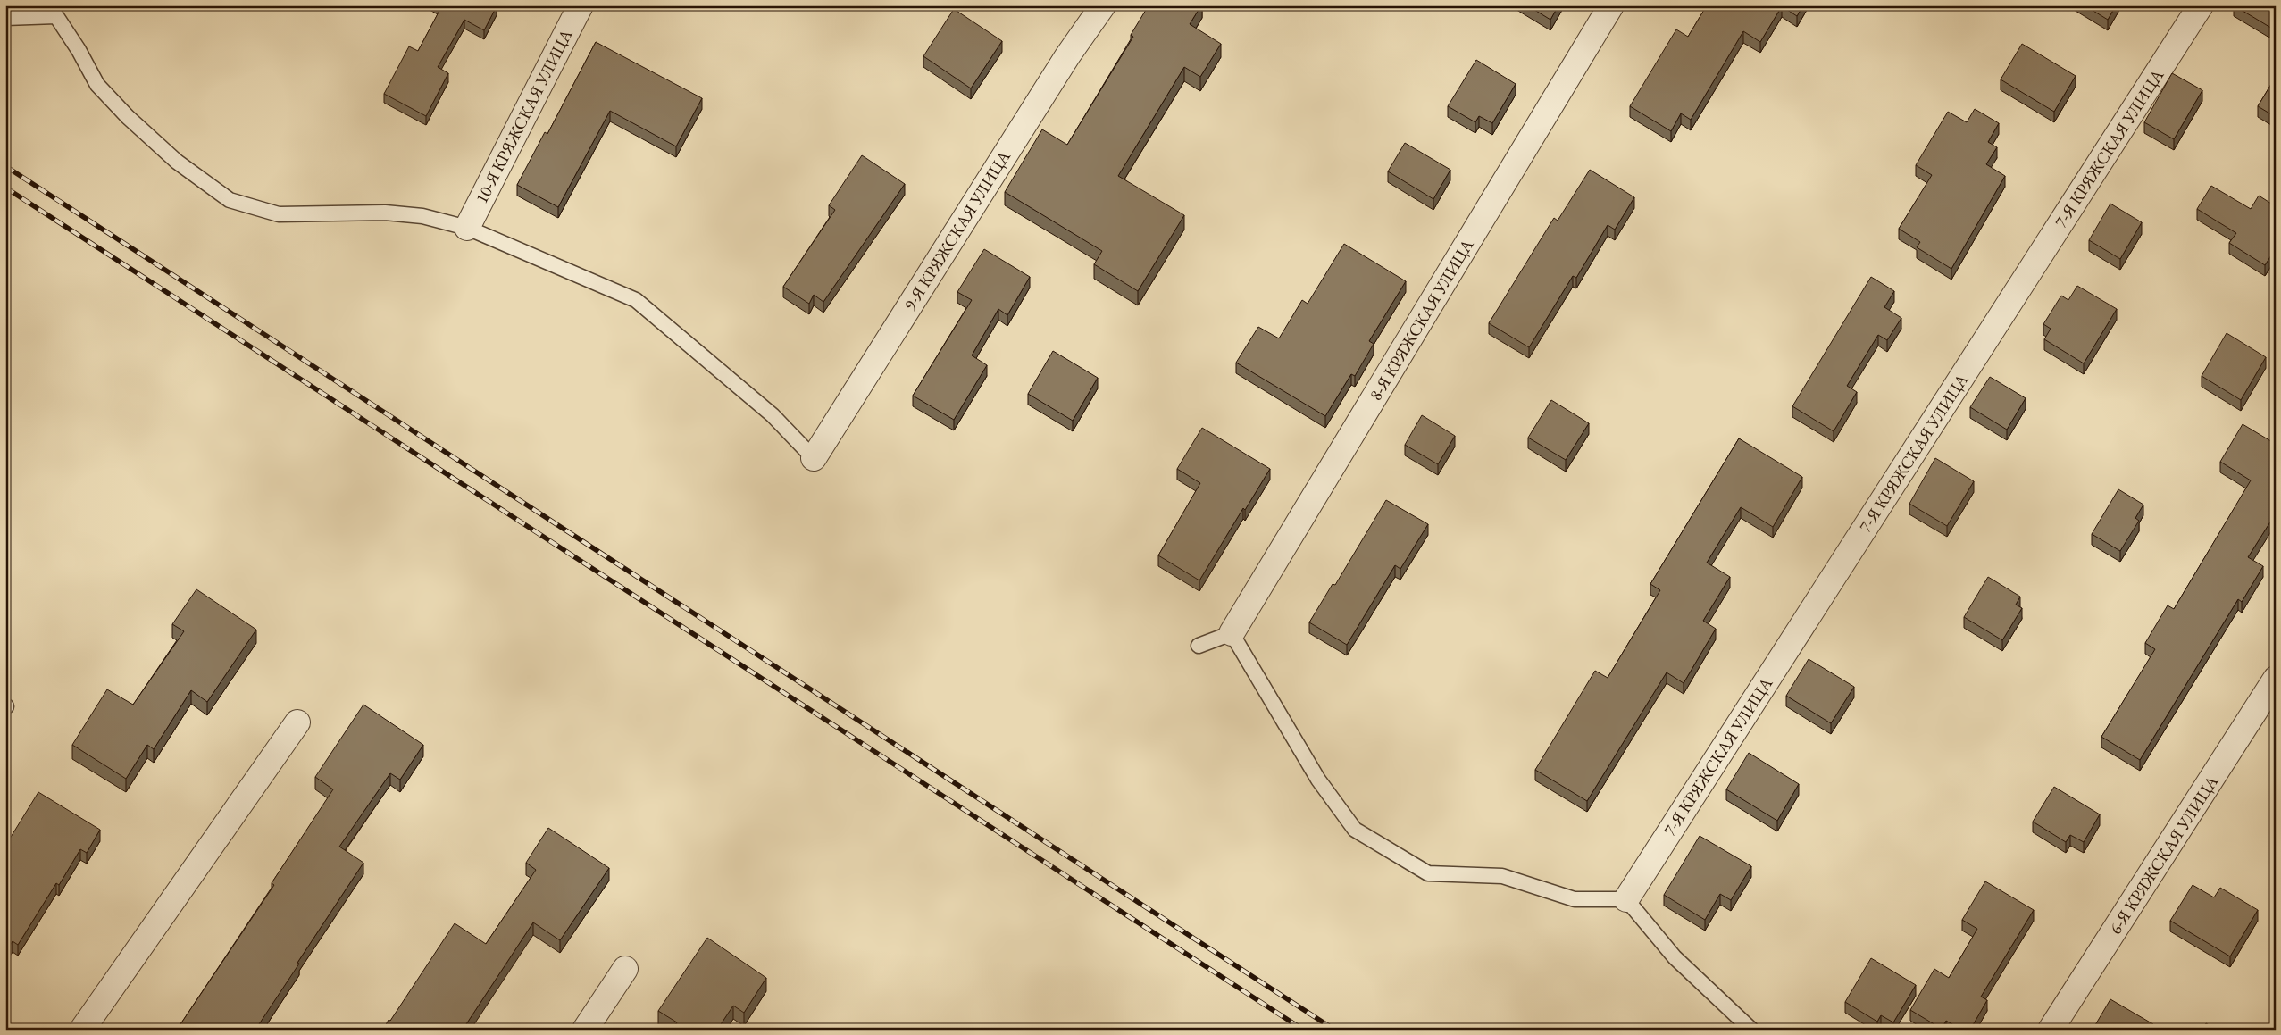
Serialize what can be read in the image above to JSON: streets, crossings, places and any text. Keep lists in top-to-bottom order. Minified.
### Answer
{"streets":{"street":["10-Я КРЯЖСКАЯ УЛИЦА","7-Я КРЯЖСКАЯ УЛИЦА","9-Я КРЯЖСКАЯ УЛИЦА","8-Я КРЯЖСКАЯ УЛИЦА","6-Я КРЯЖСКАЯ УЛИЦА"]}}
